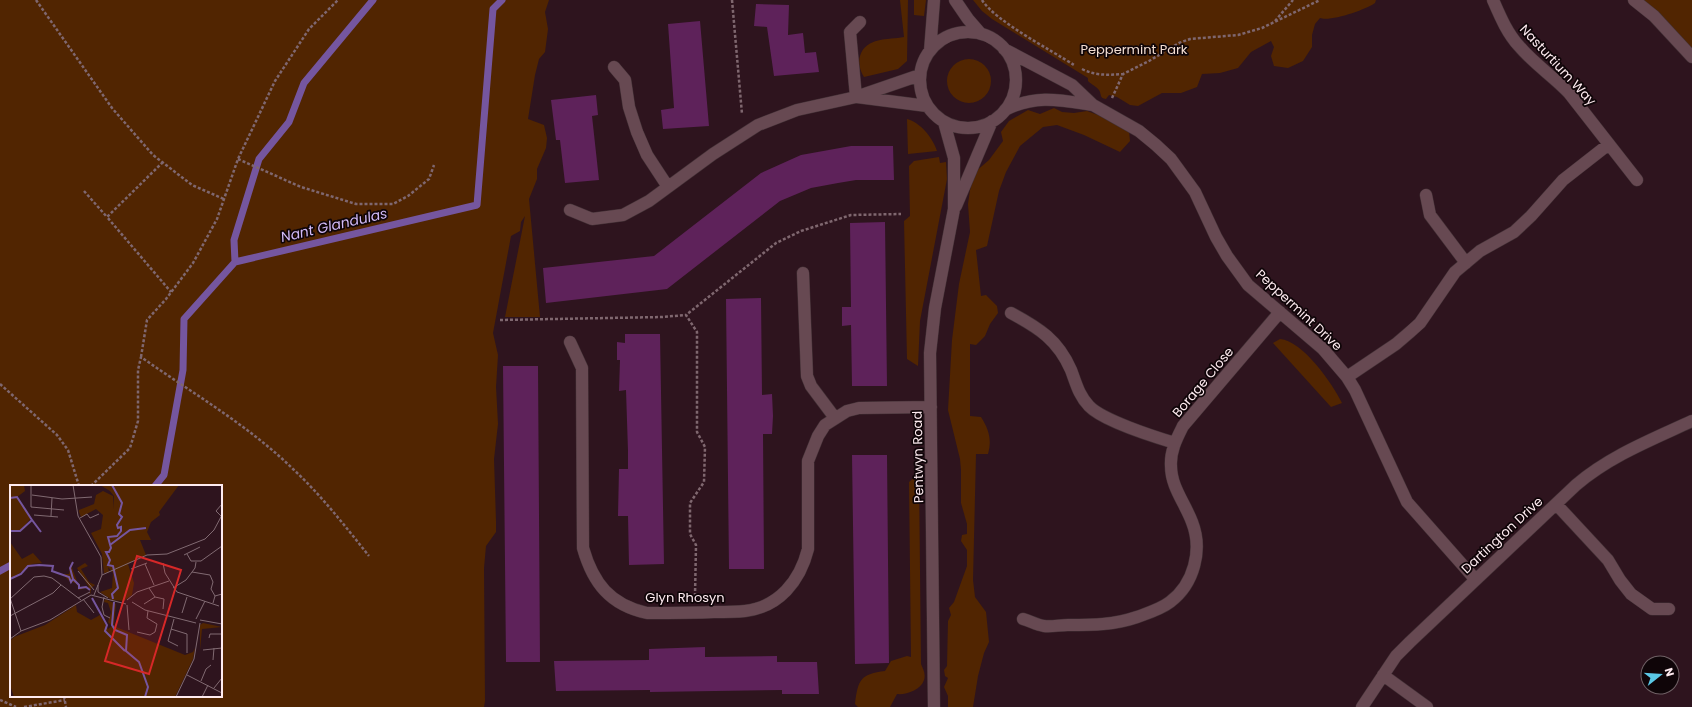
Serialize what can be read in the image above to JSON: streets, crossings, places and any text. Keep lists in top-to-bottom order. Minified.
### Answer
{"streets":{"street":["Nasturtium Way","Peppermint Drive","Borage Close","Pentwyn Road","Dartington Drive","Glyn Rhosyn"]},"crossings":[["Peppermint Drive","Borage Close"],["Peppermint Drive","Pentwyn Road"],["Peppermint Drive","Dartington Drive"],["Pentwyn Road","Glyn Rhosyn"]],"water":["Nant Glandulas"],"parks":["Peppermint Park"],"north":"right"}
